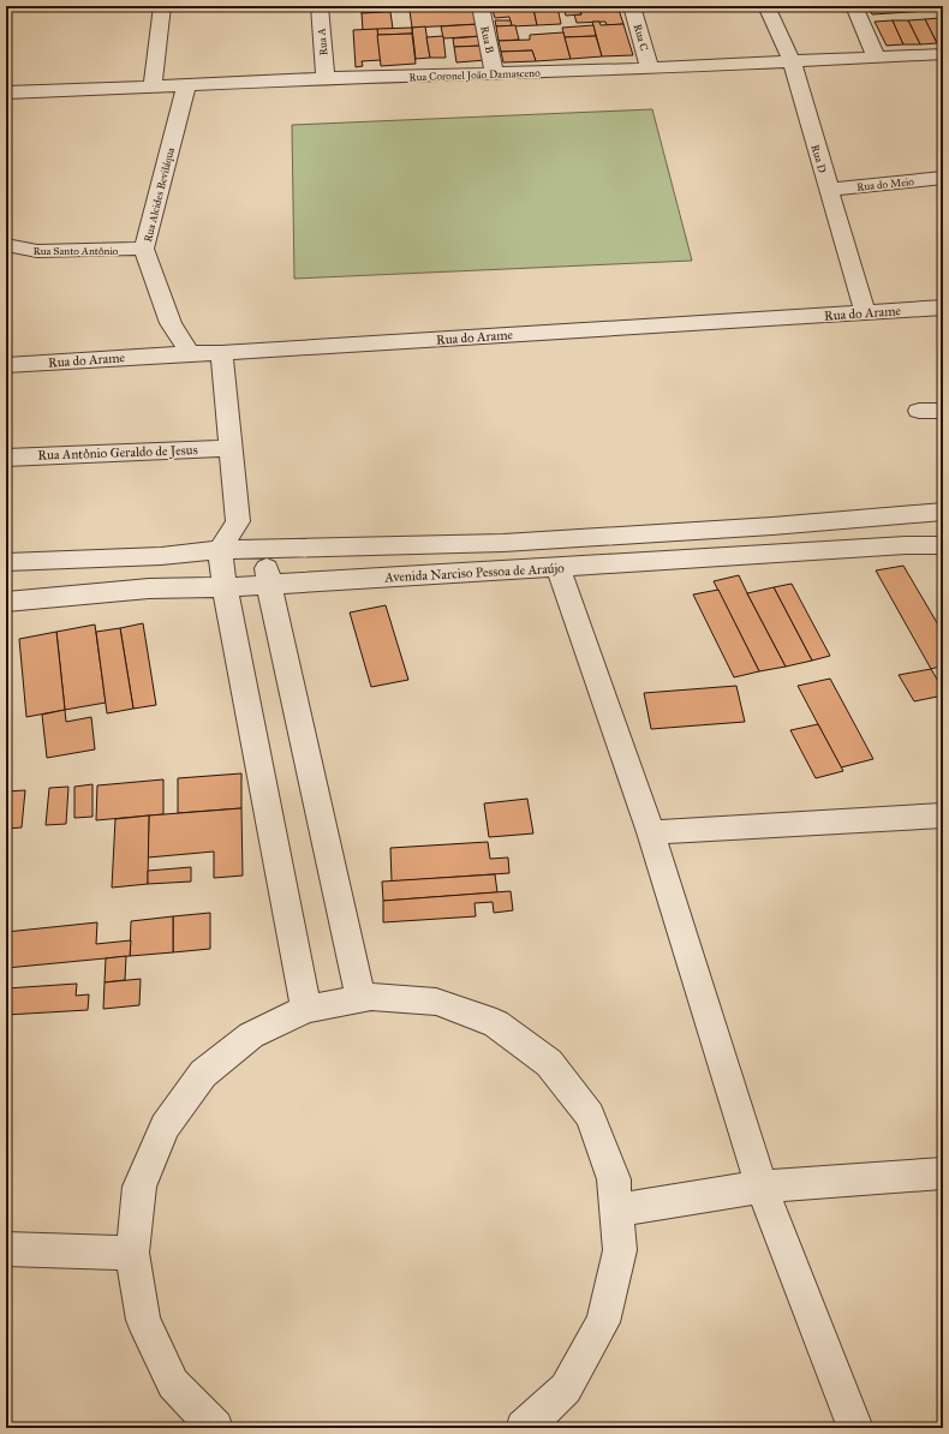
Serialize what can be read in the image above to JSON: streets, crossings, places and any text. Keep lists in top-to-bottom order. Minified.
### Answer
{"streets":{"street":["Rua C","Rua B","Rua A","Rua Coronel João Damasceno","Rua D","Rua do Meio","Rua Alcides Beviláqua","Rua Santo Antônio","Rua do Arame","Rua Antônio Geraldo de Jesus","Avenida Narciso Pessoa de Araújo"]},"crossings":[["Rua C","Rua Coronel João Damasceno"],["Rua B","Rua Coronel João Damasceno"],["Rua A","Rua Coronel João Damasceno"],["Rua Coronel João Damasceno","Rua D"],["Rua Coronel João Damasceno","Rua Alcides Beviláqua"],["Rua D","Rua do Meio"],["Rua D","Rua do Arame"],["Rua Alcides Beviláqua","Rua Santo Antônio"],["Rua Alcides Beviláqua","Rua do Arame"]]}
